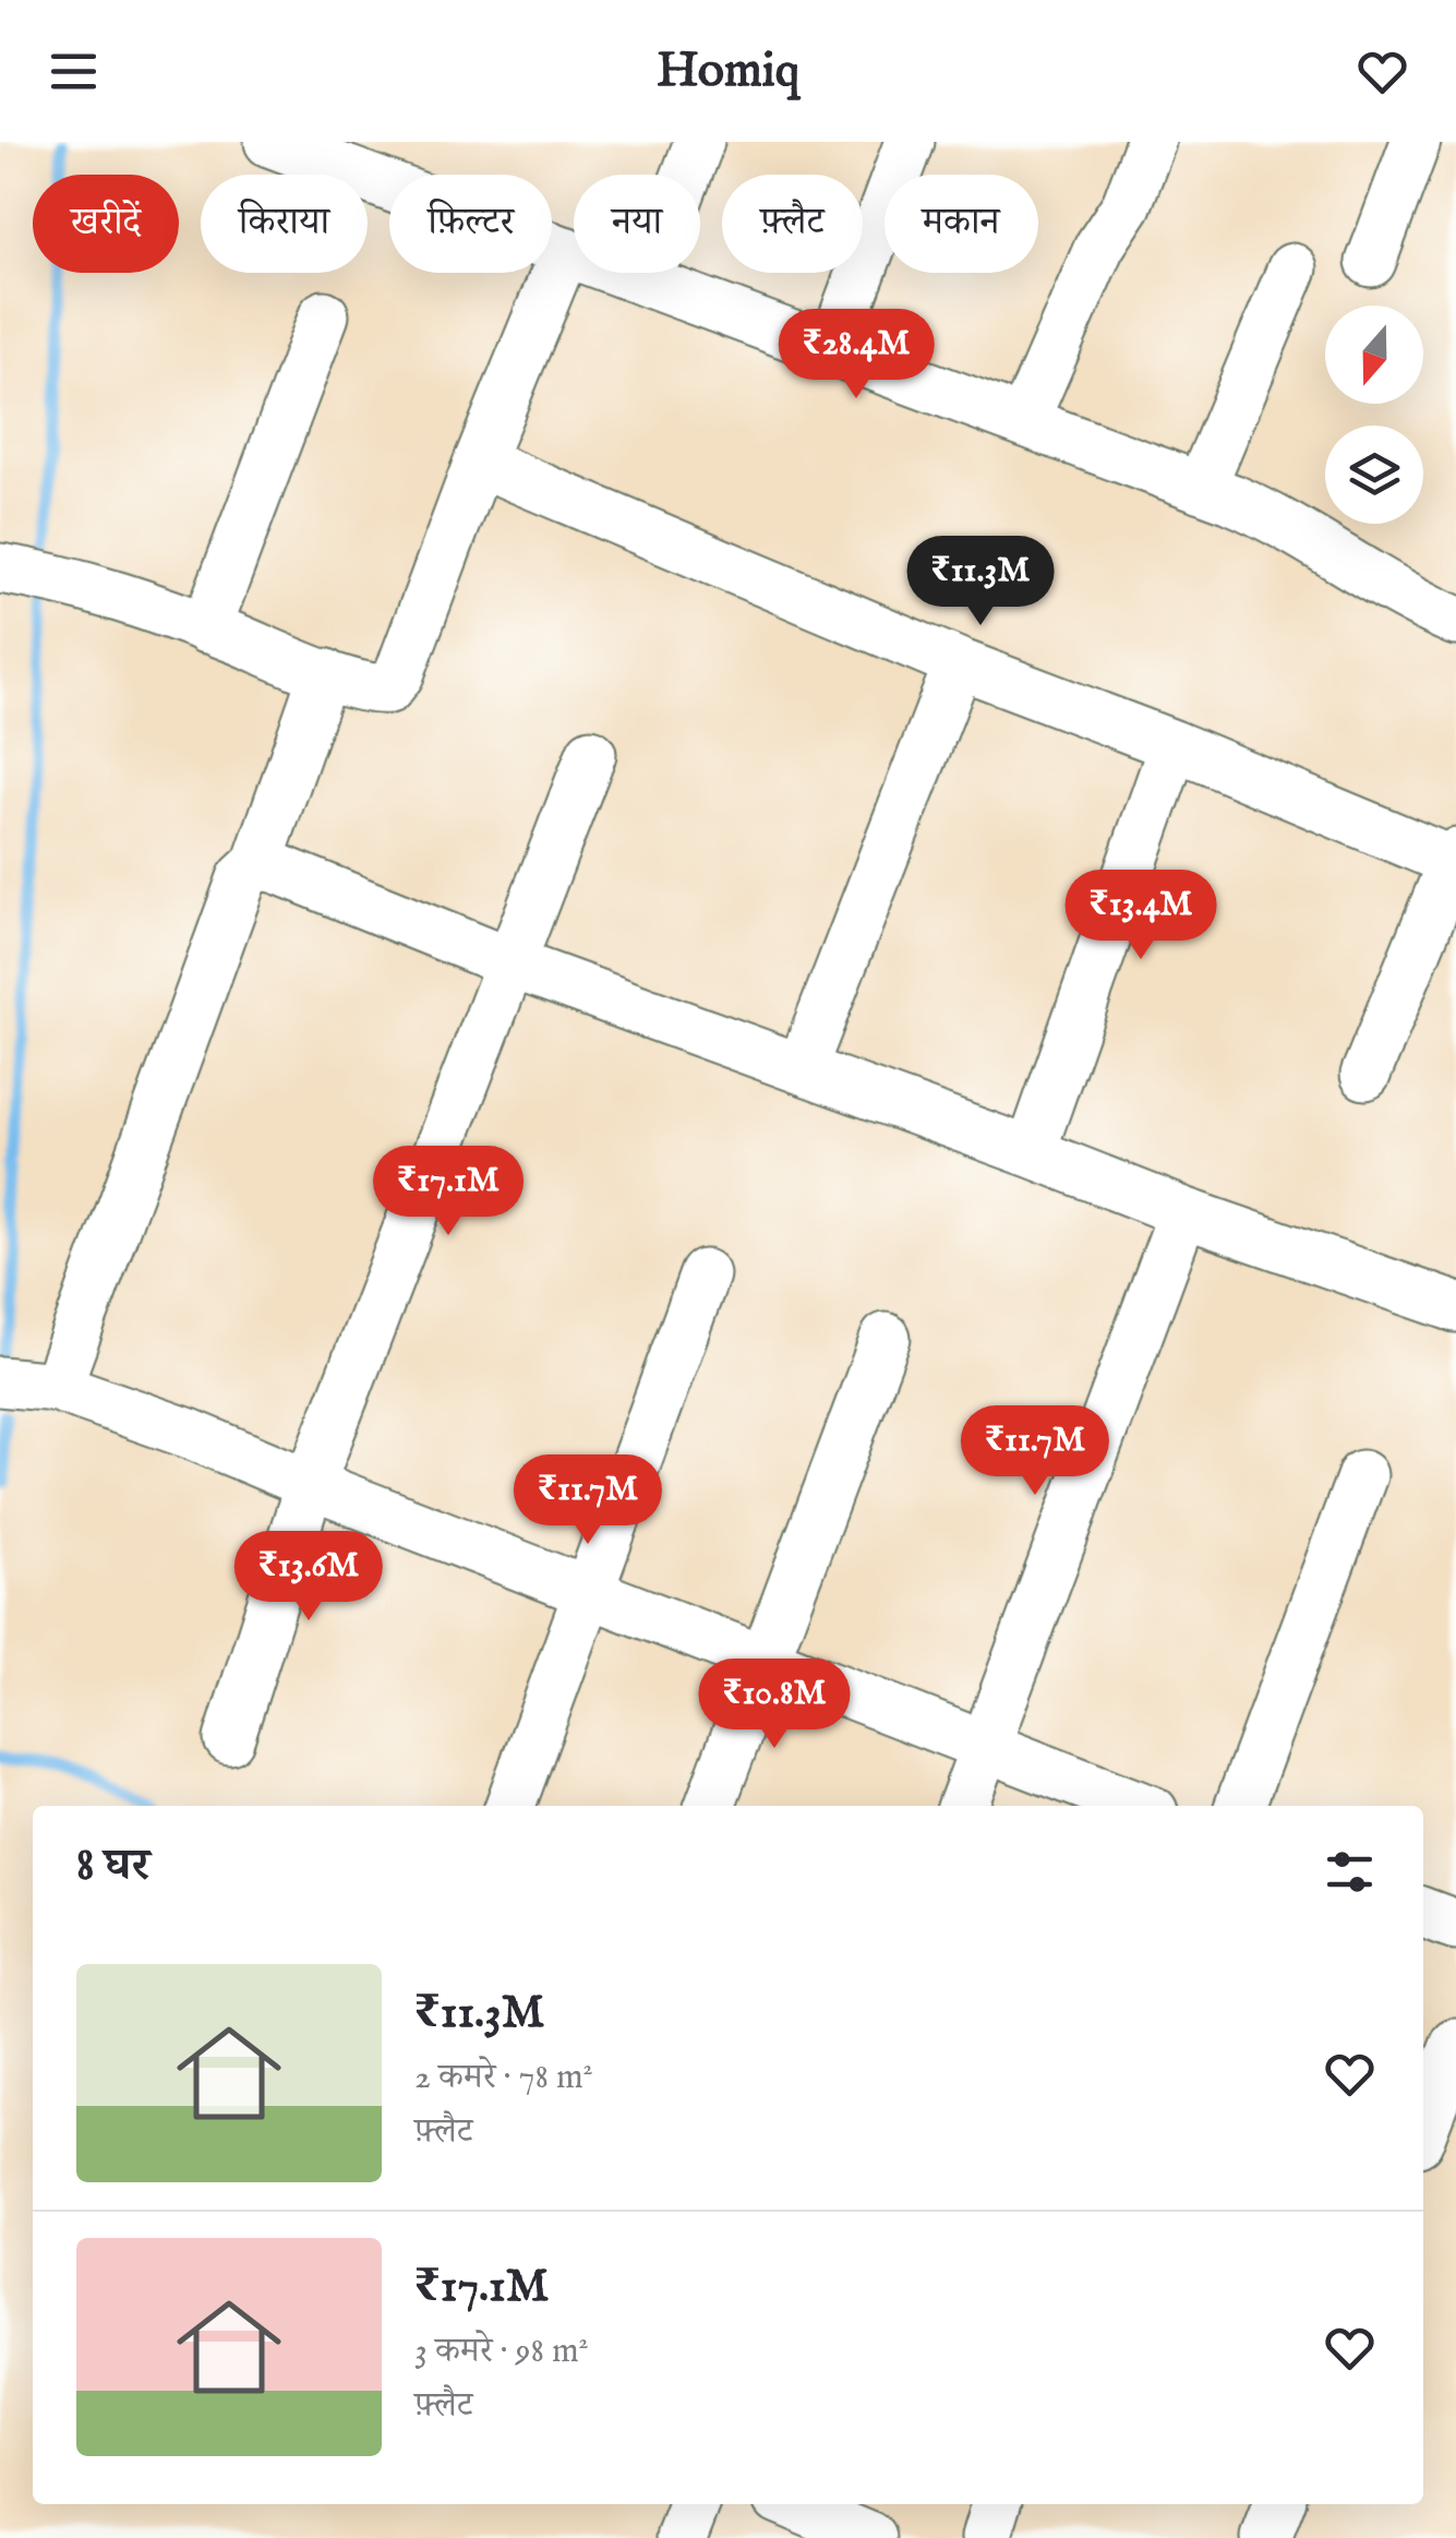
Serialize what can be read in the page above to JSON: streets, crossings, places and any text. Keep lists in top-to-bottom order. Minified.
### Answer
{"north":"bottom","page":{"header":"Homiq","chip":["खरीदें","किराया","फ़िल्टर","नया","फ़्लैट","मकान"],"price":["₹28.4M","₹11.3M","₹13.4M","₹17.1M","₹11.7M","₹11.7M","₹13.6M","₹10.8M"],"heading":"8 घर","list":[{"name":"₹11.3M","note":"2 कमरे · 78 m² · फ़्लैट"},{"name":"₹17.1M","note":"3 कमरे · 98 m² · फ़्लैट"}]}}
